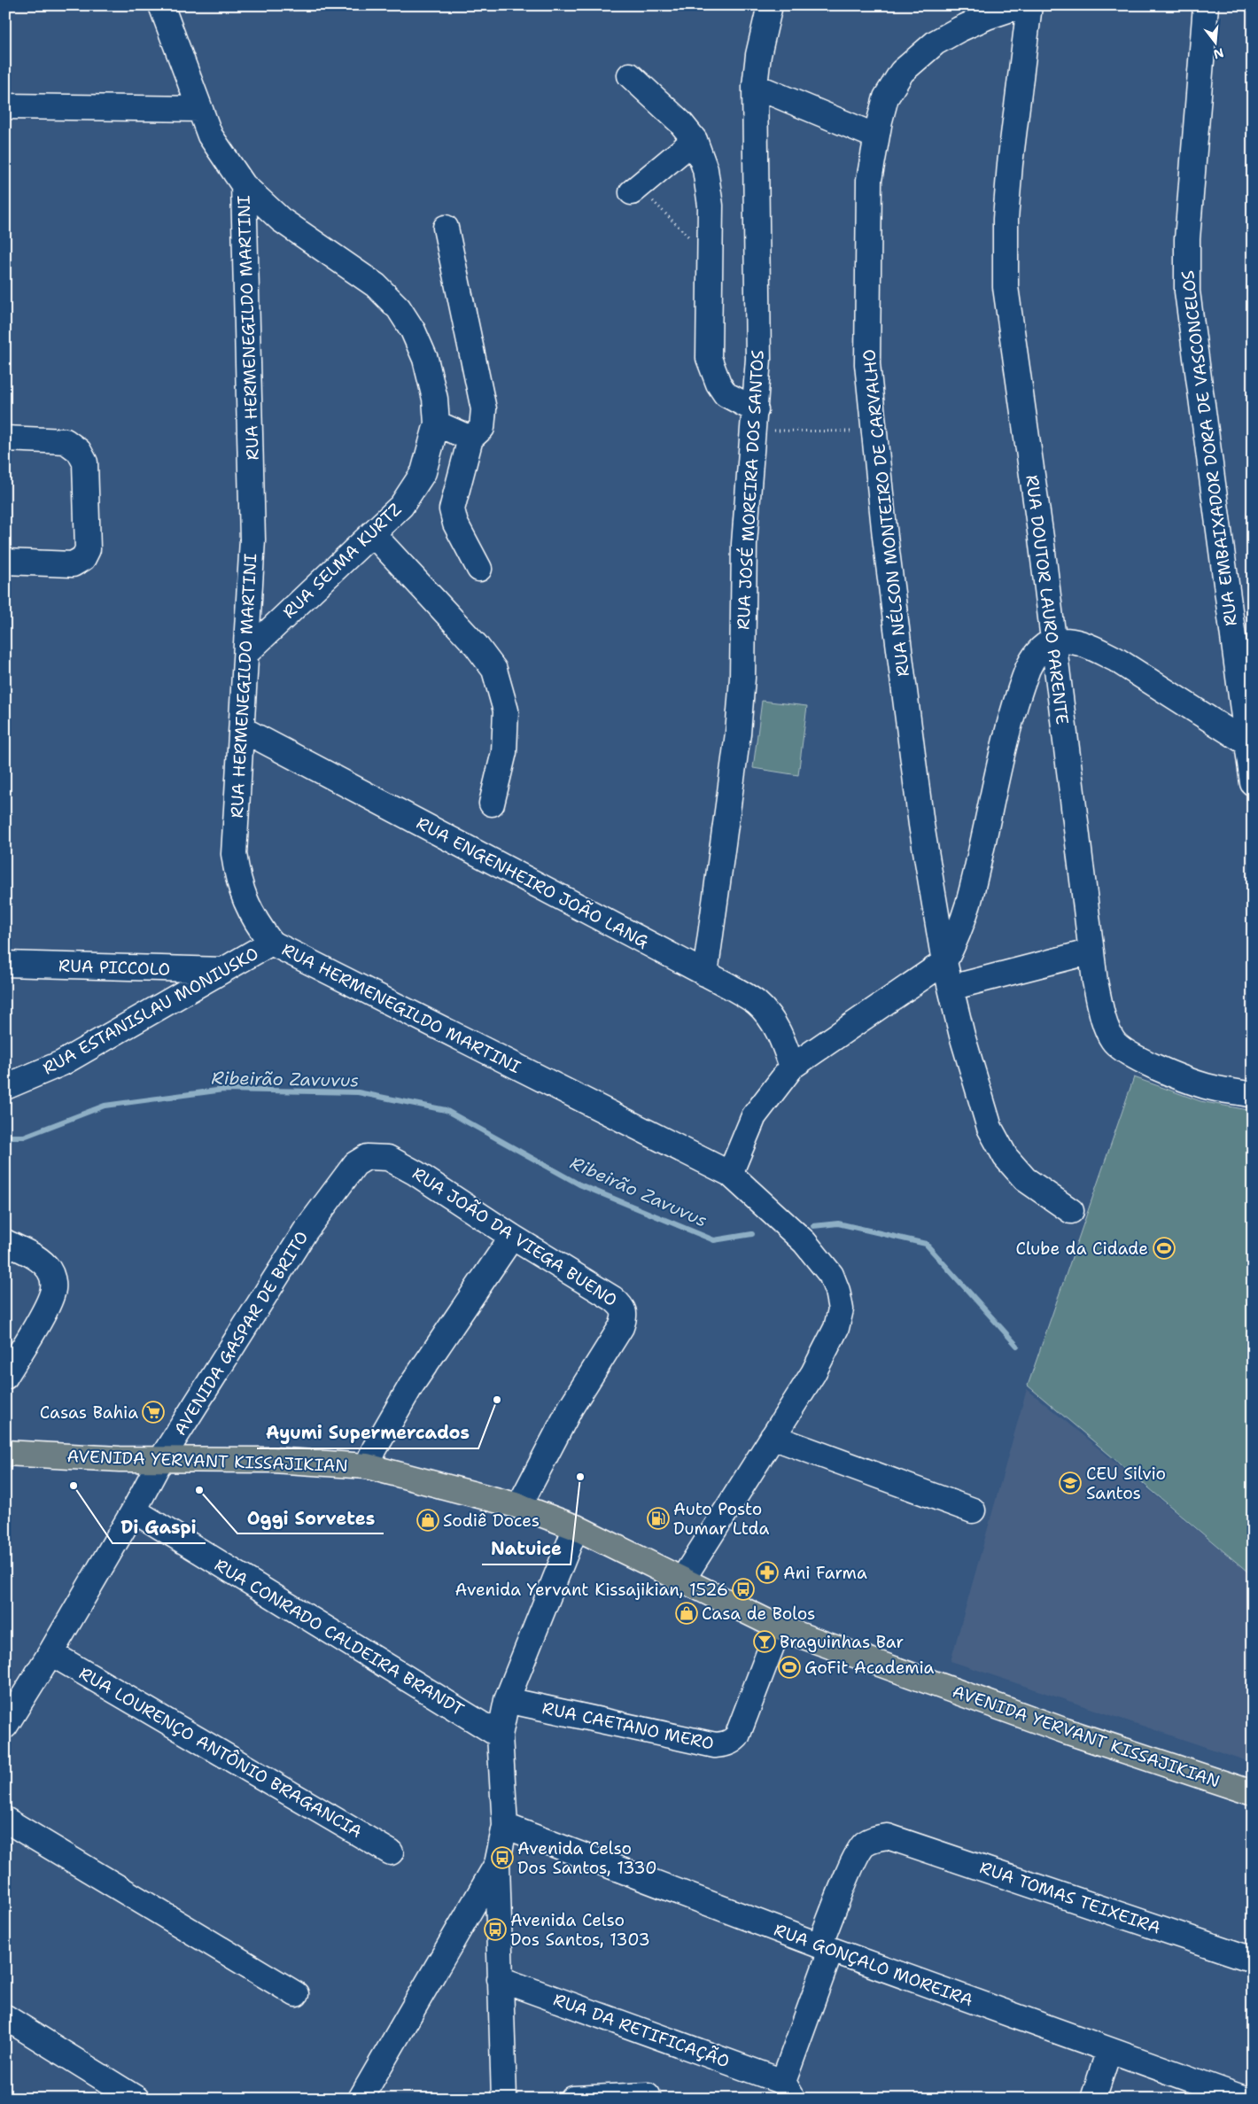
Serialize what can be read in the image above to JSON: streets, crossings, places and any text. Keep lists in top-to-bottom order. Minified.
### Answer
{"streets":{"main road":["AVENIDA YERVANT KISSAJIKIAN"],"street":["RUA HERMENEGILDO MARTINI","RUA EMBAIXADOR DORA DE VASCONCELOS","RUA JOSÉ MOREIRA DOS SANTOS","RUA NÉLSON MONTEIRO DE CARVALHO","RUA SELMA KURTZ","RUA DOUTOR LAURO PARENTE","RUA ENGENHEIRO JOÃO LANG","RUA PICCOLO","RUA ESTANISLAU MONIUSKO","RUA JOÃO DA VIEGA BUENO","AVENIDA GASPAR DE BRITO","RUA CONRADO CALDEIRA BRANDT","RUA CAETANO MERO","RUA LOURENÇO ANTÔNIO BRAGANCIA","RUA TOMAS TEIXEIRA","RUA GONÇALO MOREIRA","RUA DA RETIFICAÇÃO"]},"crossings":[["RUA HERMENEGILDO MARTINI","RUA SELMA KURTZ"],["RUA HERMENEGILDO MARTINI","RUA ENGENHEIRO JOÃO LANG"],["RUA HERMENEGILDO MARTINI","RUA ESTANISLAU MONIUSKO"],["RUA HERMENEGILDO MARTINI","AVENIDA YERVANT KISSAJIKIAN"],["RUA JOSÉ MOREIRA DOS SANTOS","RUA ENGENHEIRO JOÃO LANG"],["RUA PICCOLO","RUA ESTANISLAU MONIUSKO"],["RUA JOÃO DA VIEGA BUENO","AVENIDA GASPAR DE BRITO"],["RUA JOÃO DA VIEGA BUENO","AVENIDA YERVANT KISSAJIKIAN"],["AVENIDA GASPAR DE BRITO","AVENIDA YERVANT KISSAJIKIAN"],["AVENIDA GASPAR DE BRITO","RUA CONRADO CALDEIRA BRANDT"],["AVENIDA GASPAR DE BRITO","RUA LOURENÇO ANTÔNIO BRAGANCIA"],["AVENIDA YERVANT KISSAJIKIAN","RUA CAETANO MERO"],["RUA TOMAS TEIXEIRA","RUA GONÇALO MOREIRA"]],"water":["Ribeirão Zavuvus"],"places":{"sports":["Clube da Cidade","GoFit Academia"],"other":["Ayumi Supermercados","Natuice","Di Gaspi","Oggi Sorvetes"],"supermarket":["Casas Bahia"],"school or university":["CEU Silvio Santos"],"fuel station":["Auto Posto Dumar Ltda"],"shop":["Sodiê Doces","Casa de Bolos"],"pharmacy":["Ani Farma"],"bus stop":["Avenida Yervant Kissajikian, 1526","Avenida Celso Dos Santos, 1330","Avenida Celso Dos Santos, 1303"],"bar":["Braguinhas Bar"]},"north":"bottom"}
